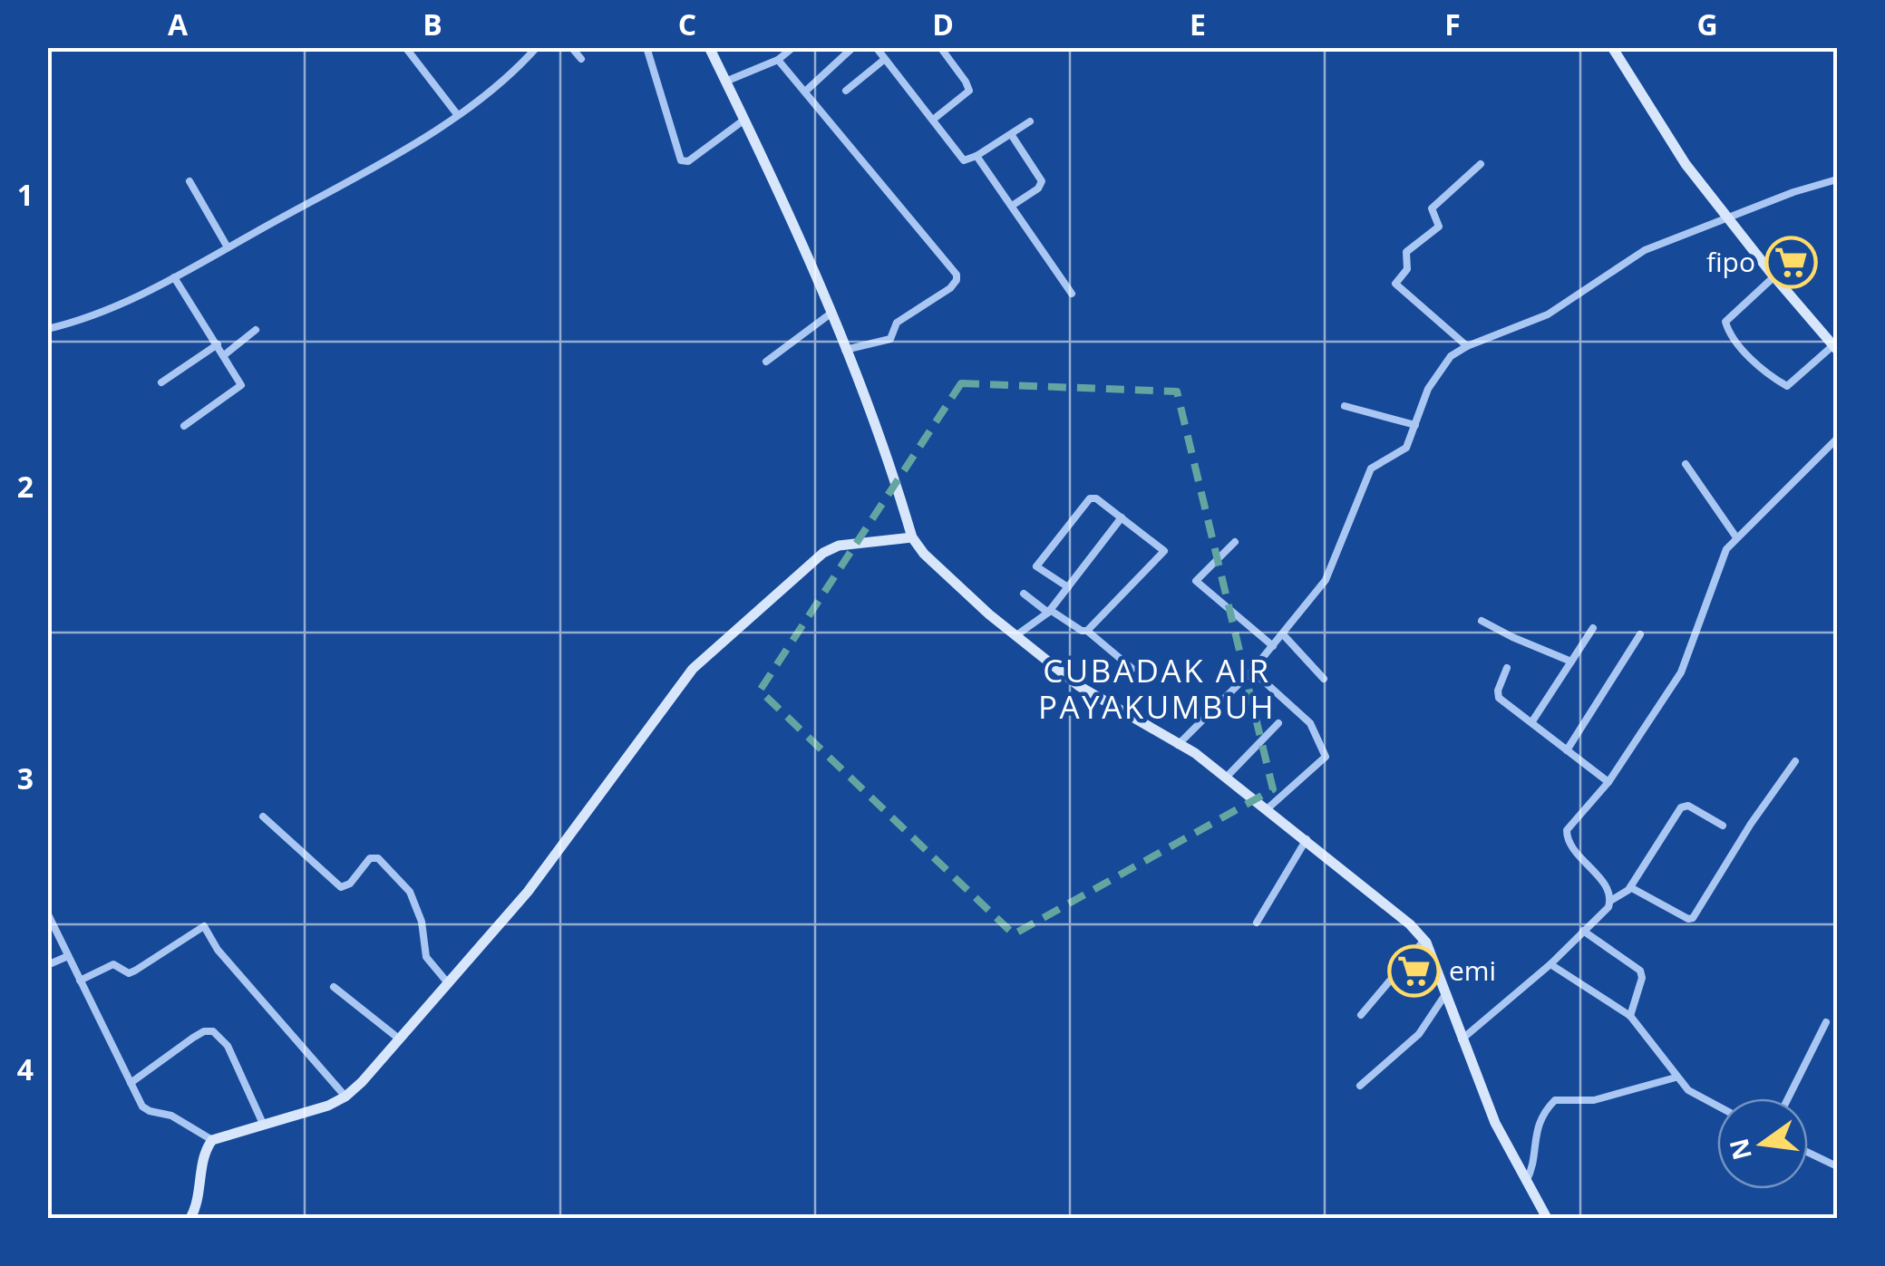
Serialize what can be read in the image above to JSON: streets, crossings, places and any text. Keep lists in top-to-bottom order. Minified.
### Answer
{"districts":["CUBADAK AIR PAYAKUMBUH"],"places":{"supermarket":["fipo","emi"]},"north":"left","grid":{"columns":["A","B","C","D","E","F","G"],"rows":["1","2","3","4"]}}
